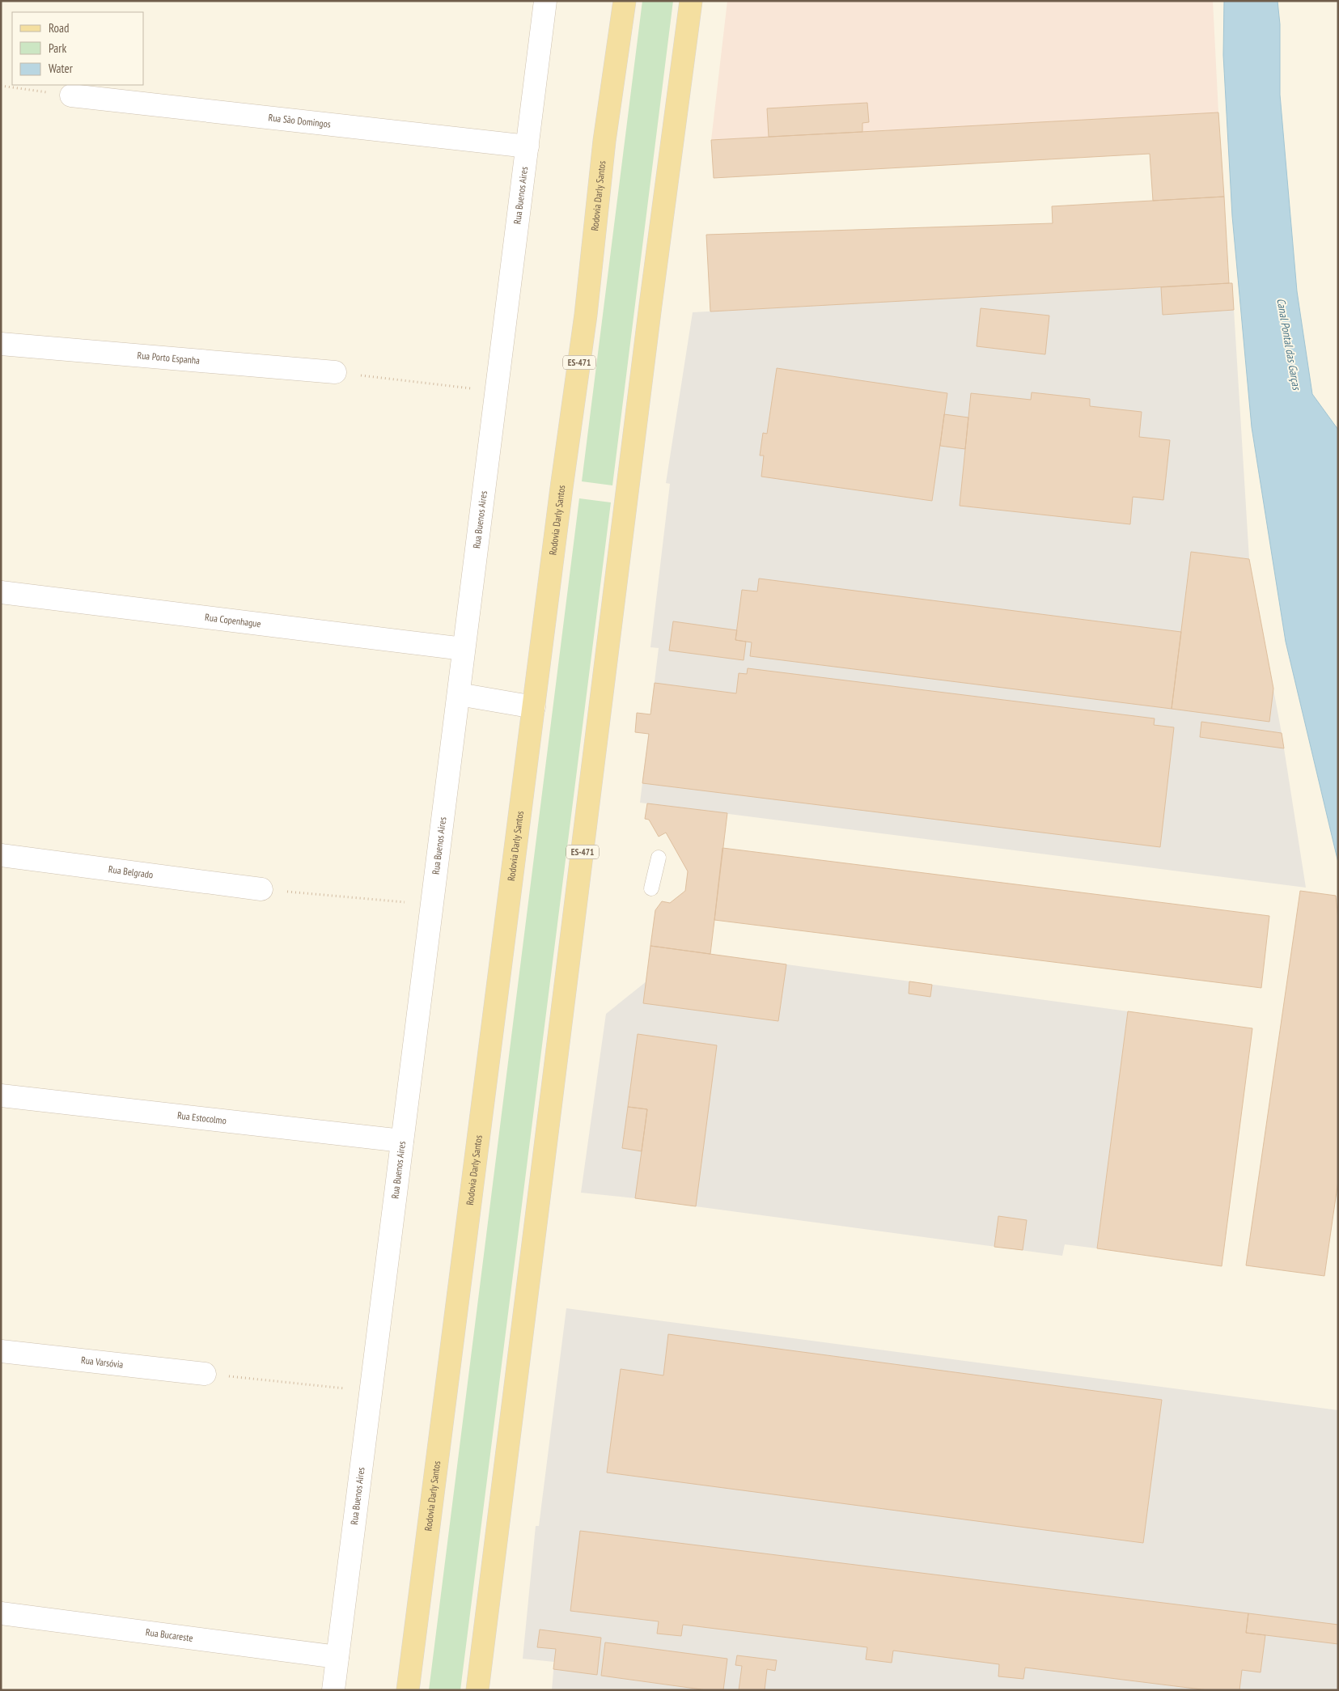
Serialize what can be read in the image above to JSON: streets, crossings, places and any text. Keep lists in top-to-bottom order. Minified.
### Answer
{"streets":{"main road":["Rodovia Darly Santos","ES-471"],"street":["Rua São Domingos","Rua Buenos Aires","Rua Porto Espanha","Rua Copenhague","Rua Belgrado","Rua Estocolmo","Rua Varsóvia","Rua Bucareste"]},"crossings":[["Rua São Domingos","Rua Buenos Aires"],["Rua Buenos Aires","Rua Copenhague"],["Rua Buenos Aires","Rua Estocolmo"],["Rua Buenos Aires","Rua Bucareste"]],"water":["Canal Pontal das Garças"],"legend":["Road","Park","Water"]}
